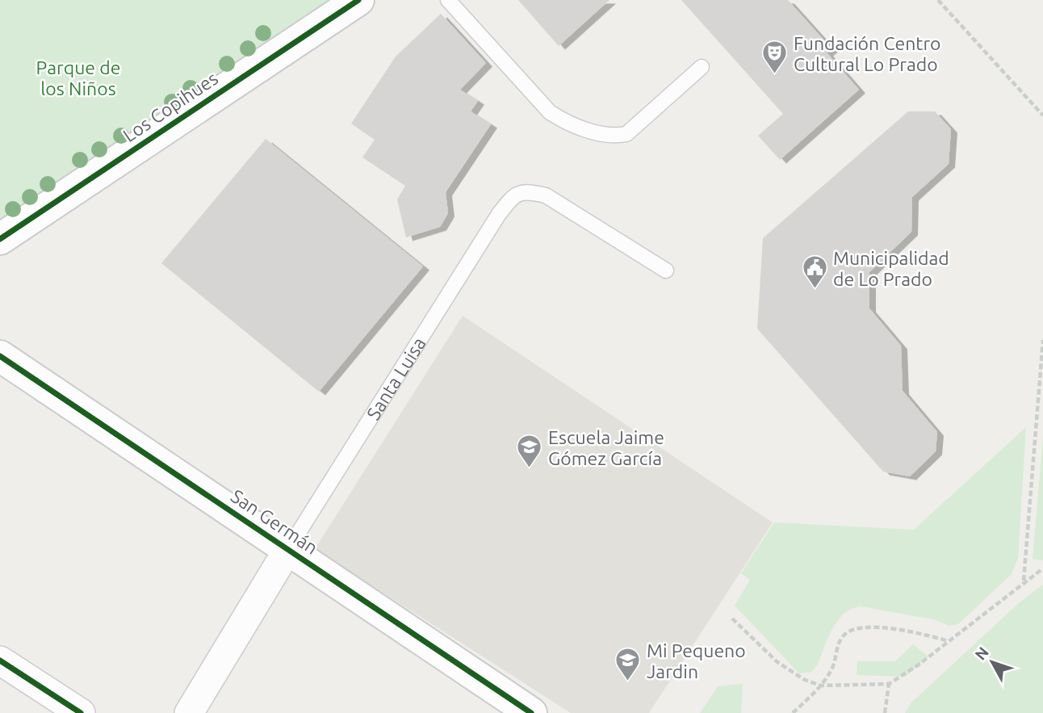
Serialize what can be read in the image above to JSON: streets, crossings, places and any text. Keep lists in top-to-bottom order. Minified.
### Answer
{"streets":{"street":["Los Copihues","Santa Luisa","San Germán"]},"crossings":[["Santa Luisa","San Germán"]],"parks":["Parque de los Niños"],"places":{"theatre":["Fundación Centro Cultural Lo Prado"],"public building":["Municipalidad de Lo Prado"],"school or university":["Escuela Jaime Gómez García","Mi Pequeno Jardin"]},"north":"top left"}
